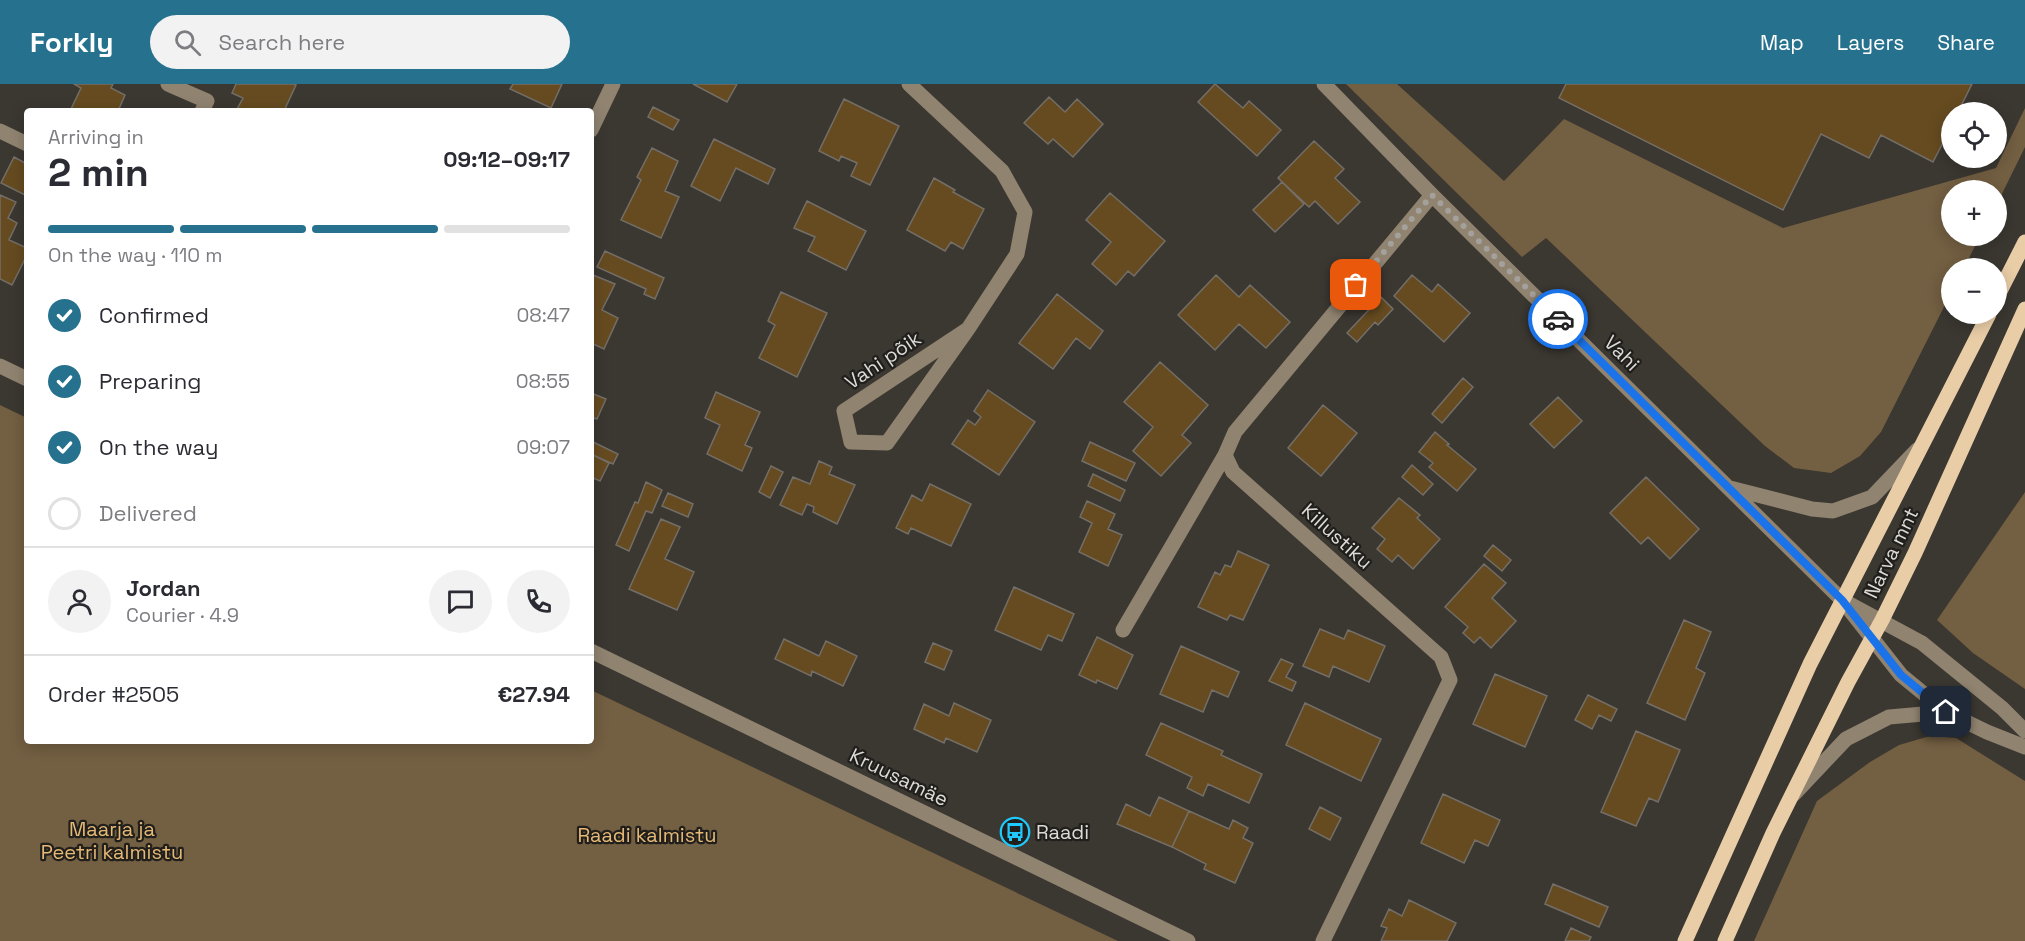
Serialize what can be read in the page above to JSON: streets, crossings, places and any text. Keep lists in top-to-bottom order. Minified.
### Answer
{"streets":{"main road":["Narva mnt"],"street":["Vahi","Vahi põik","Killustiku","Kruusamäe"]},"crossings":[["Vahi","Narva mnt"]],"parks":["Maarja ja Peetri kalmistu","Raadi kalmistu"],"places":{"bus stop":["Raadi"]},"page":{"header":"Forkly","search":"Search here","nav":["Map","Layers","Share"],"map_buttons":["+","−"],"heading":["2 min","Arriving in","09:12–09:17"],"panel":["Jordan","Courier · 4.9","Order #2505","€27.94"],"bar":"On the way · 110 m","list":[["Confirmed","08:47"],["Preparing","08:55"],["On the way","09:07"],"Delivered"]}}
